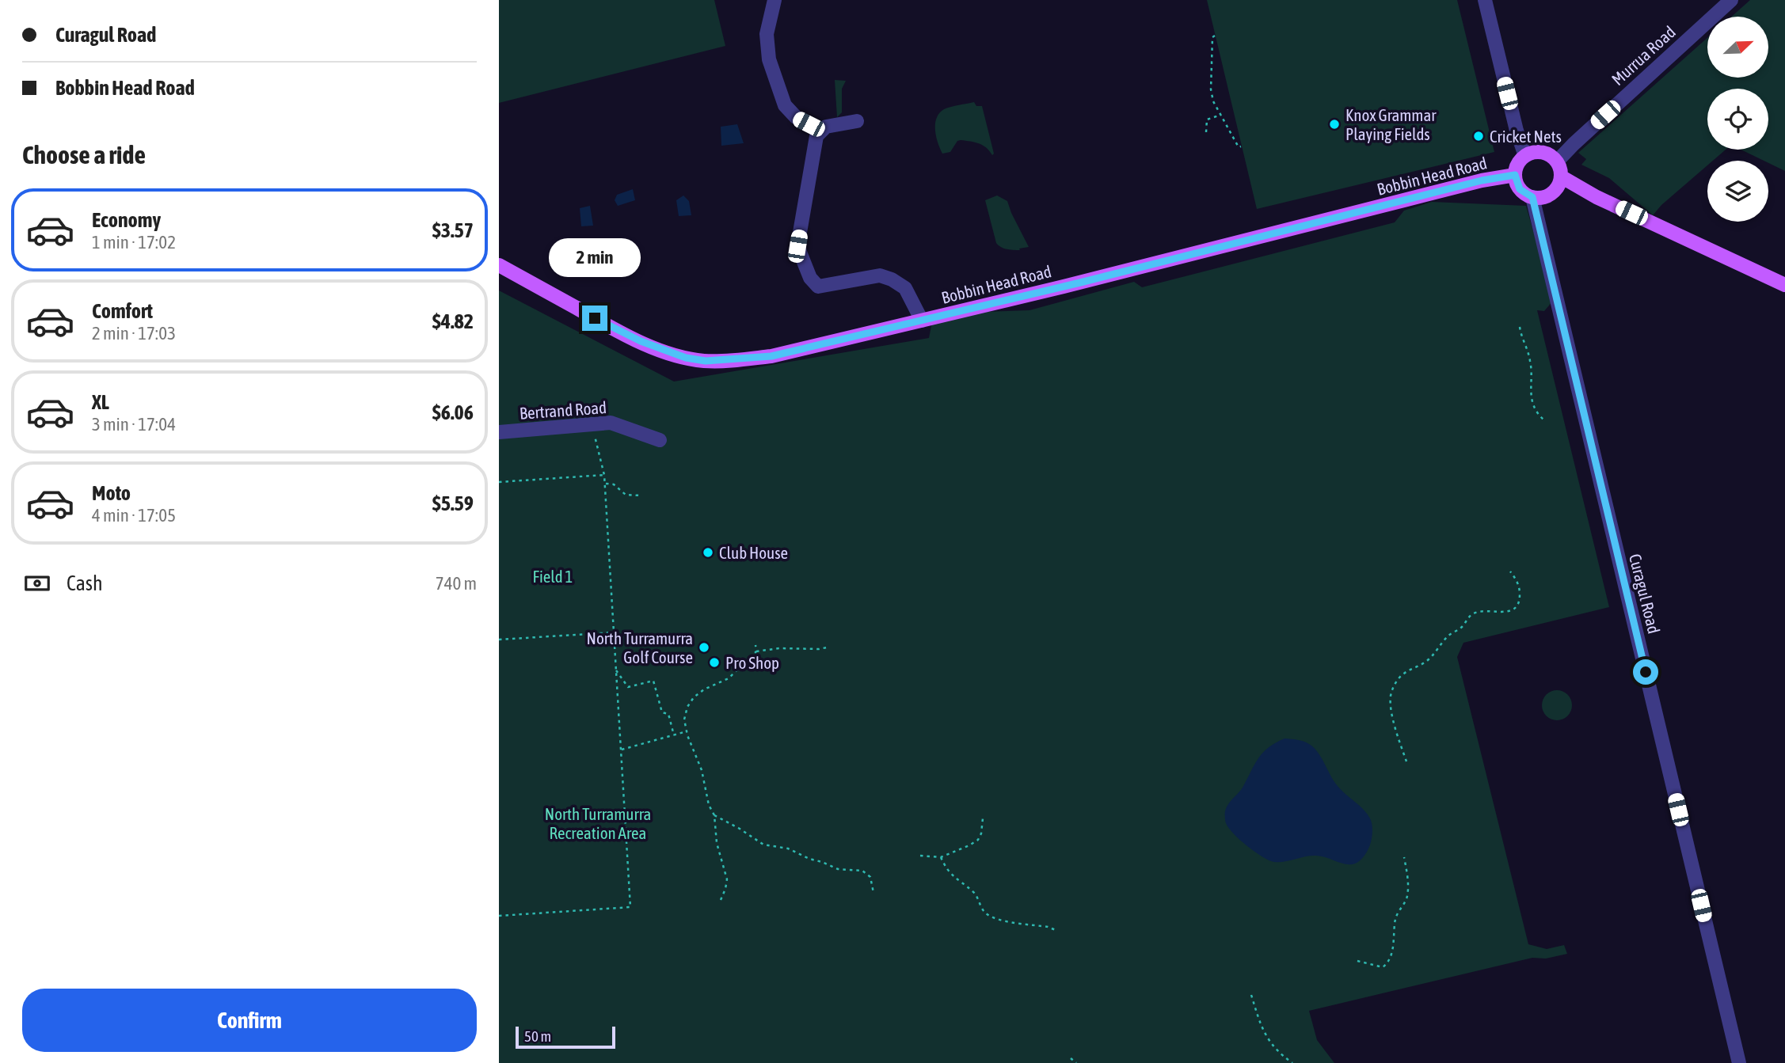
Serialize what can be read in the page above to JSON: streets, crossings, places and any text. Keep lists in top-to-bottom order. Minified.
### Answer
{"streets":{"main road":["Bobbin Head Road"],"street":["Murrua Road","Bertrand Road","Curagul Road"]},"crossings":[["Murrua Road","Bobbin Head Road"],["Murrua Road","Curagul Road"],["Bobbin Head Road","Curagul Road"]],"parks":["Field 1","North Turramurra Recreation Area"],"places":["Knox Grammar Playing Fields","Cricket Nets","Club House","North Turramurra Golf Course","Pro Shop"],"scale_bar":"50 m","north":"top right","page":{"banner":["Curagul Road","Bobbin Head Road"],"heading":"Choose a ride","list":[{"name":"Economy","note":"1 min · 17:02","value":"$3.57"},{"name":"Comfort","note":"2 min · 17:03","value":"$4.82"},{"name":"XL","note":"3 min · 17:04","value":"$6.06"},{"name":"Moto","note":"4 min · 17:05","value":"$5.59"}],"bubble":"2 min","pay":["Cash","740 m"],"buttons":"Confirm","scale":"50 m"}}
